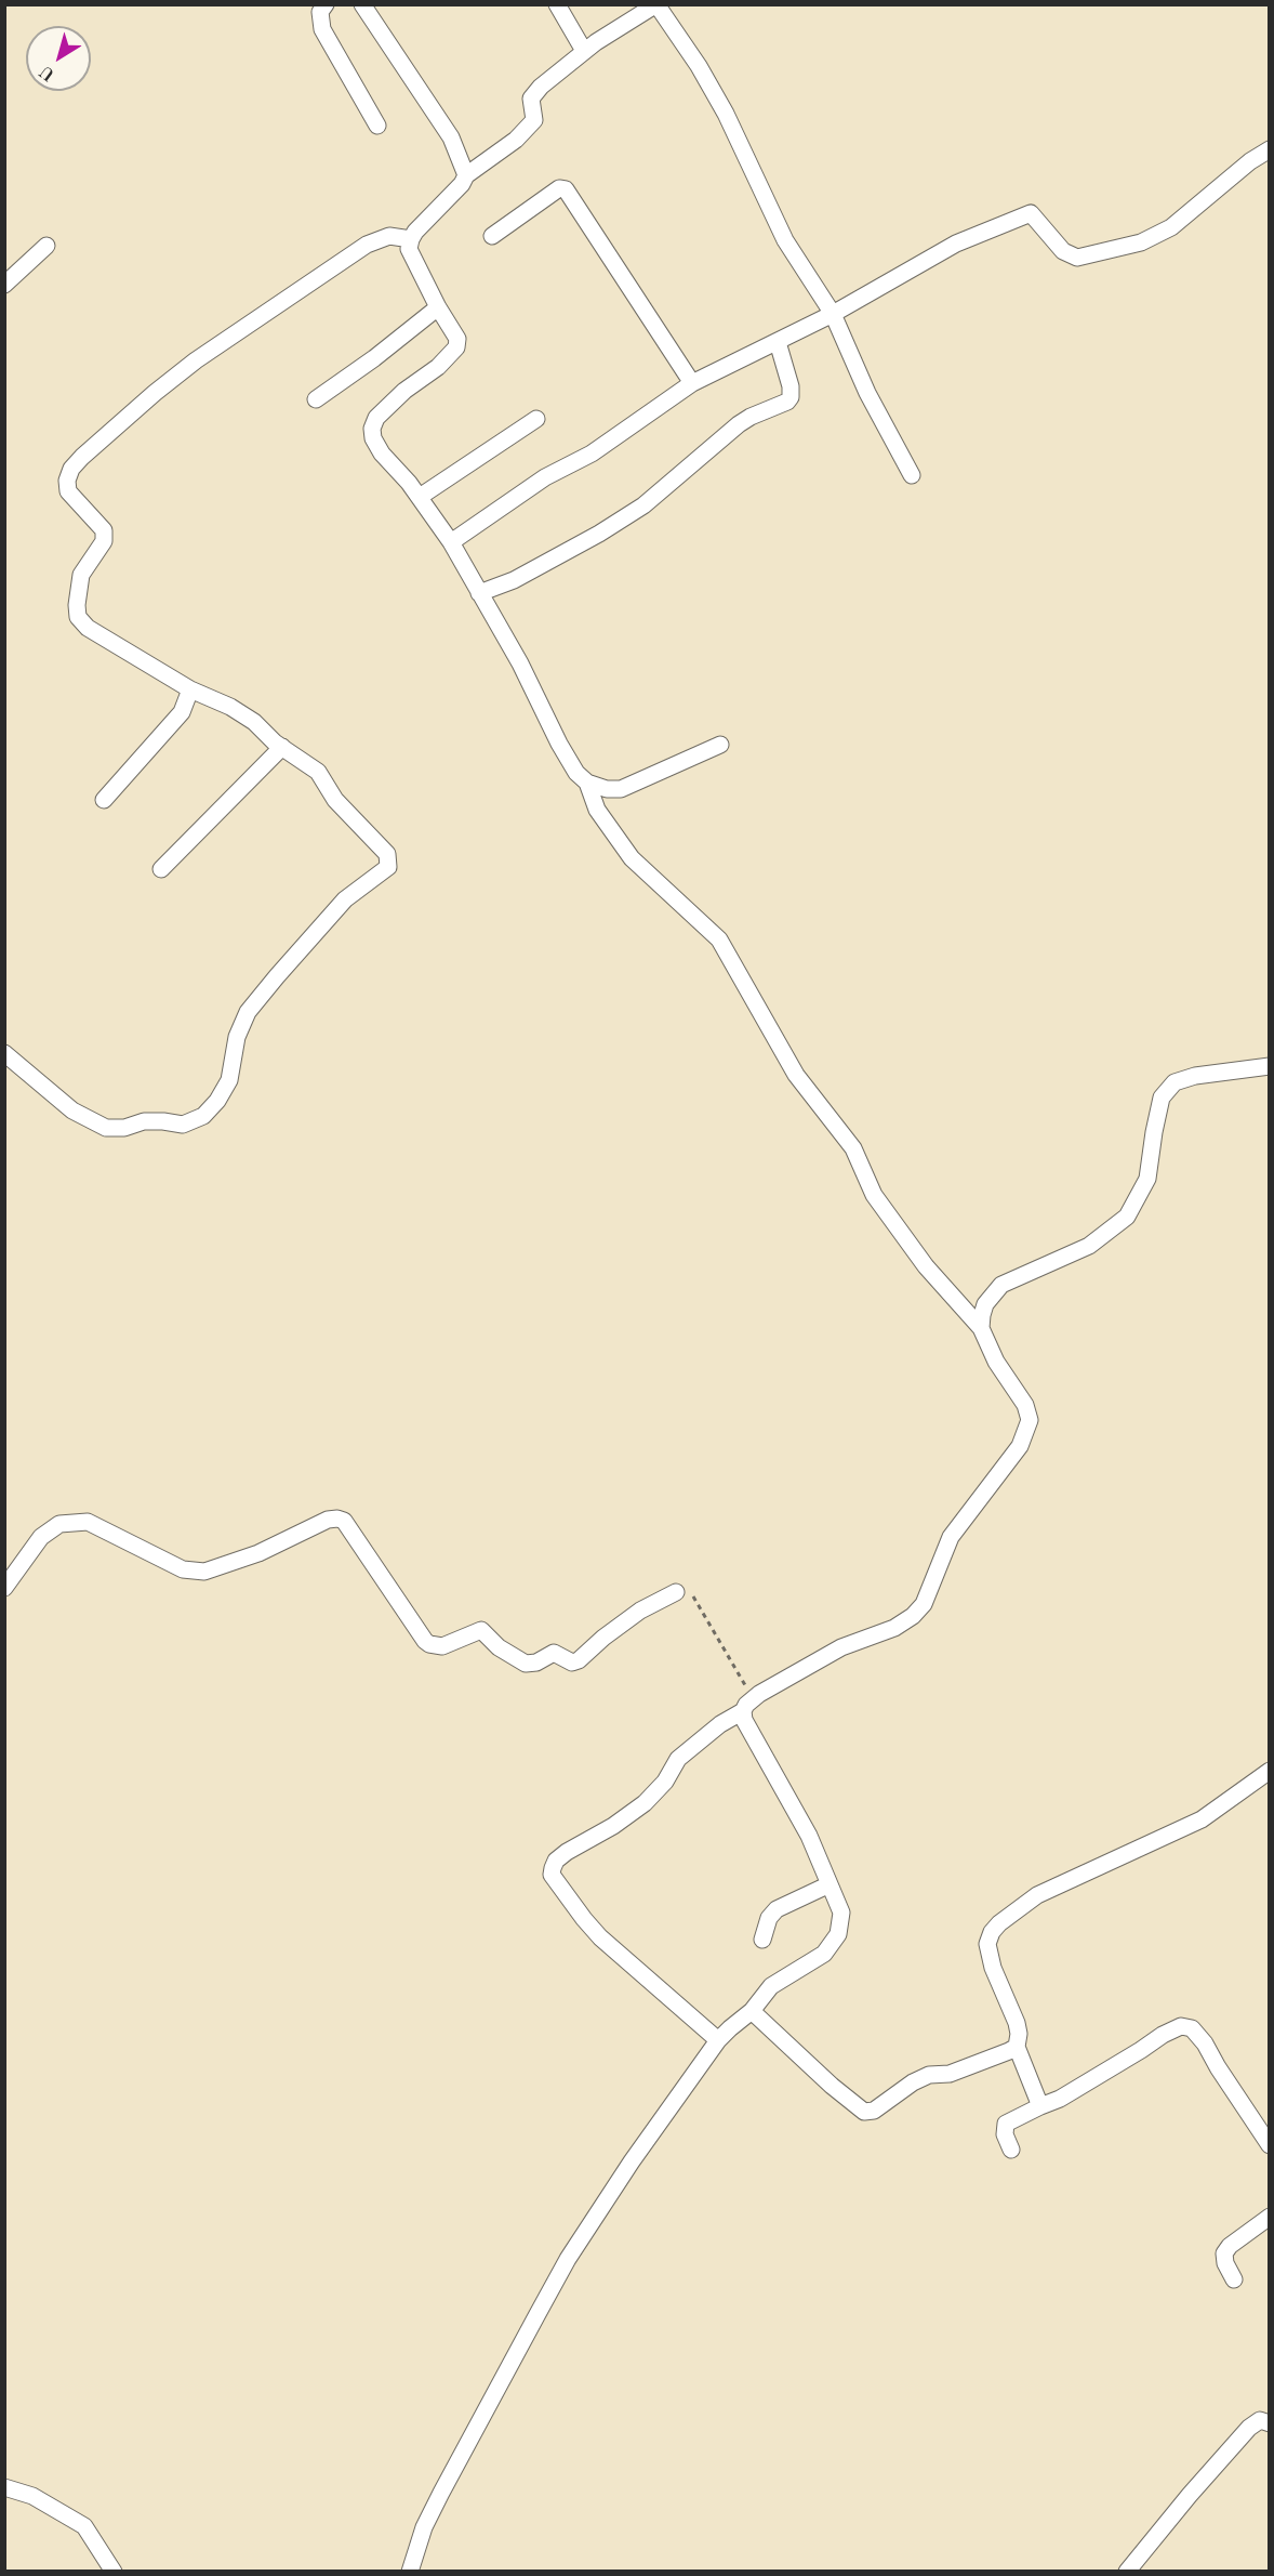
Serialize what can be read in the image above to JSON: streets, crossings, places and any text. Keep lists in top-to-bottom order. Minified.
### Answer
{"north":"bottom left"}
